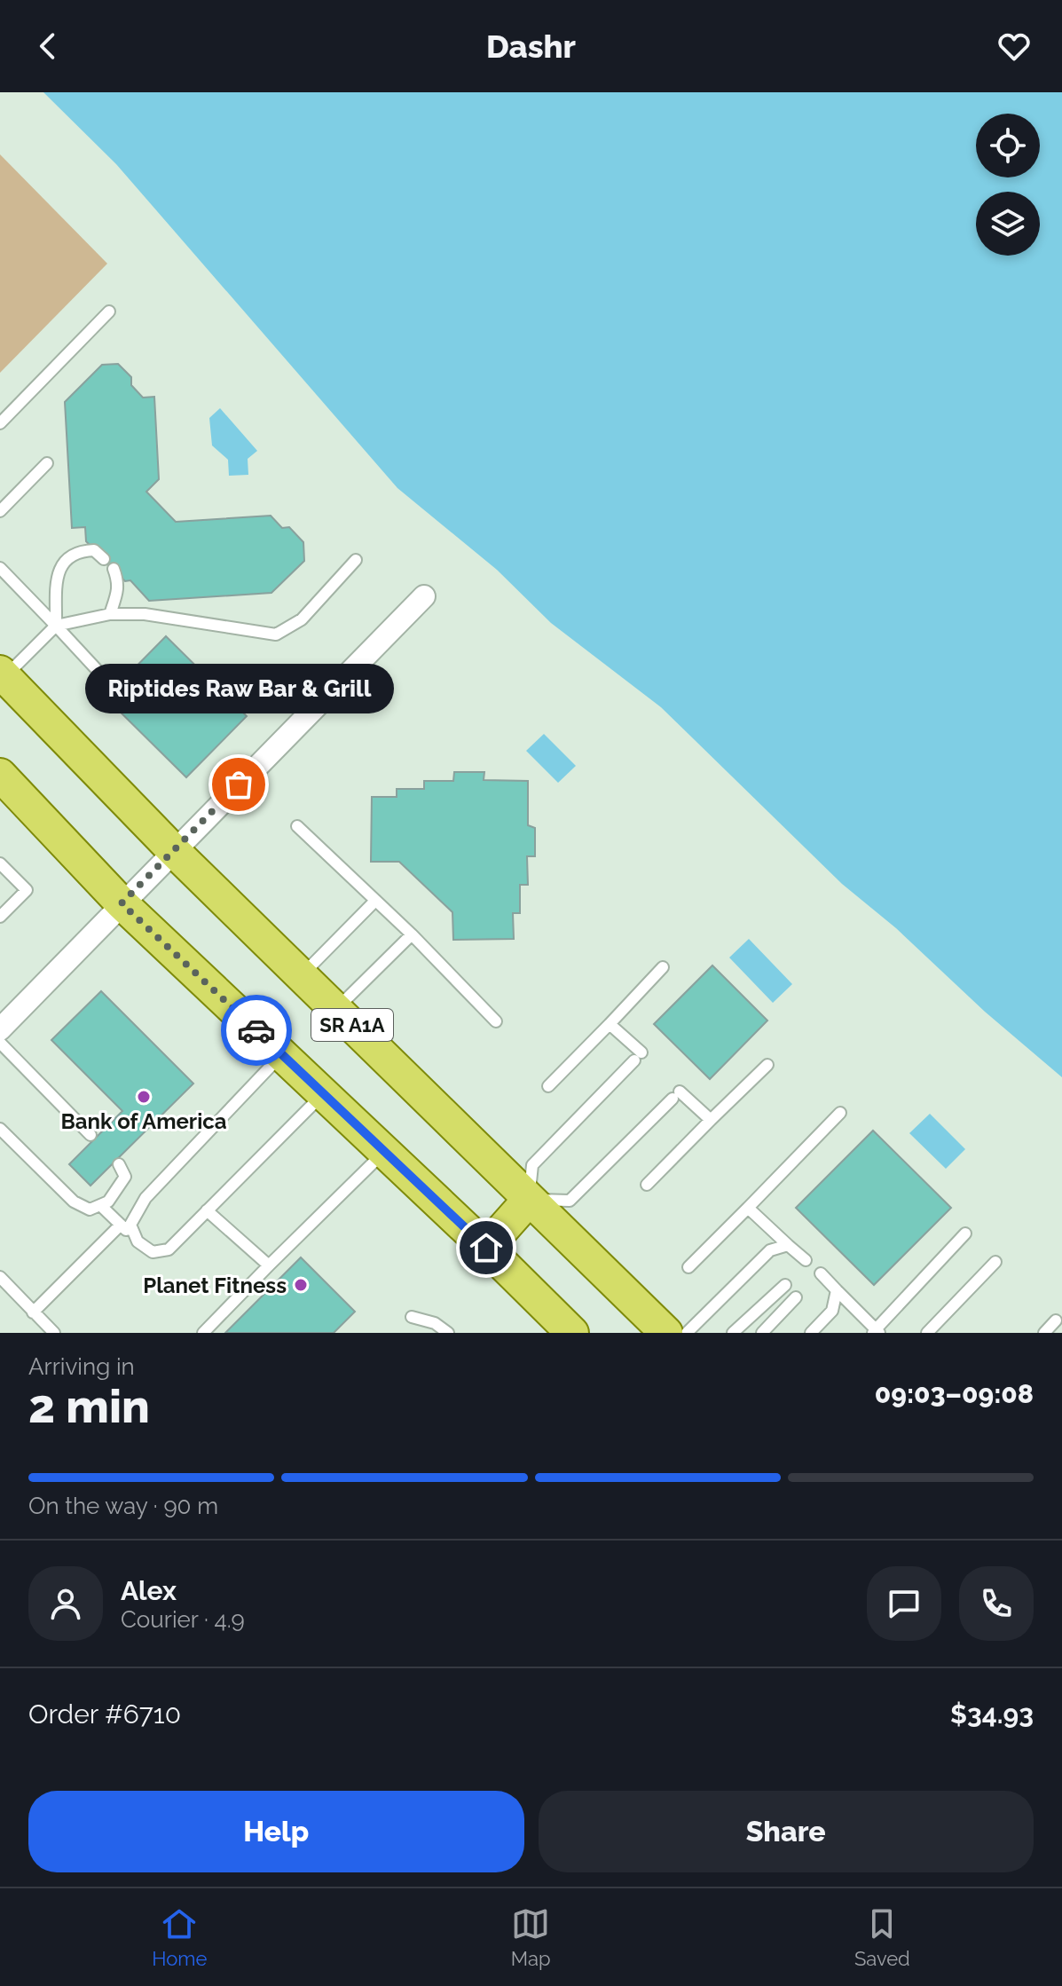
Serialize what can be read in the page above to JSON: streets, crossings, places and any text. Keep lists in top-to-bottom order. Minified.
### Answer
{"streets":{"main road":["SR A1A"]},"places":["Riptides Raw Bar & Grill","Bank of America","Planet Fitness"],"page":{"header":"Dashr","bubble":"Riptides Raw Bar & Grill","heading":["2 min","Arriving in","09:03–09:08"],"panel":["Alex","Courier · 4.9","Order #6710","$34.93"],"bar":"On the way · 90 m","buttons":["Help","Share"],"tabs":["Home","Map","Saved"]}}
